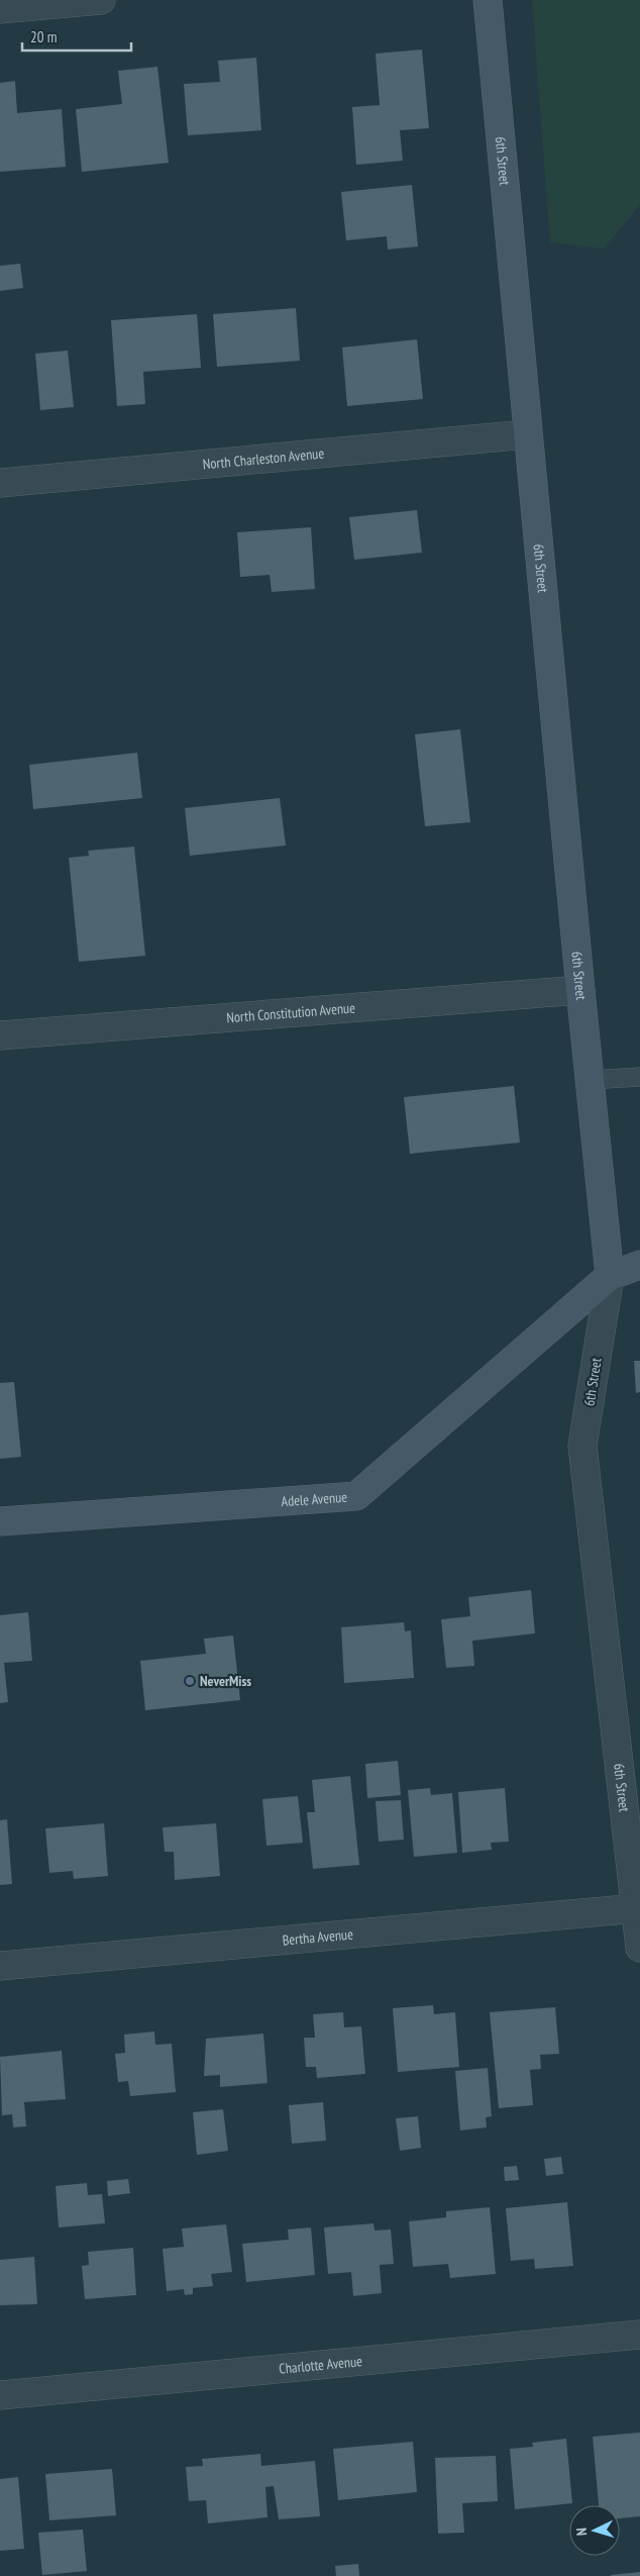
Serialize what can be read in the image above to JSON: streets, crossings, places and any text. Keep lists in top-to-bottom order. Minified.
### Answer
{"streets":{"street":["6th Street","North Charleston Avenue","North Constitution Avenue","Adele Avenue","Bertha Avenue","Charlotte Avenue"]},"crossings":[["6th Street","North Charleston Avenue"],["6th Street","North Constitution Avenue"],["6th Street","Adele Avenue"],["6th Street","Bertha Avenue"]],"places":["NeverMiss"],"scale_bar":"20 m","north":"left"}
